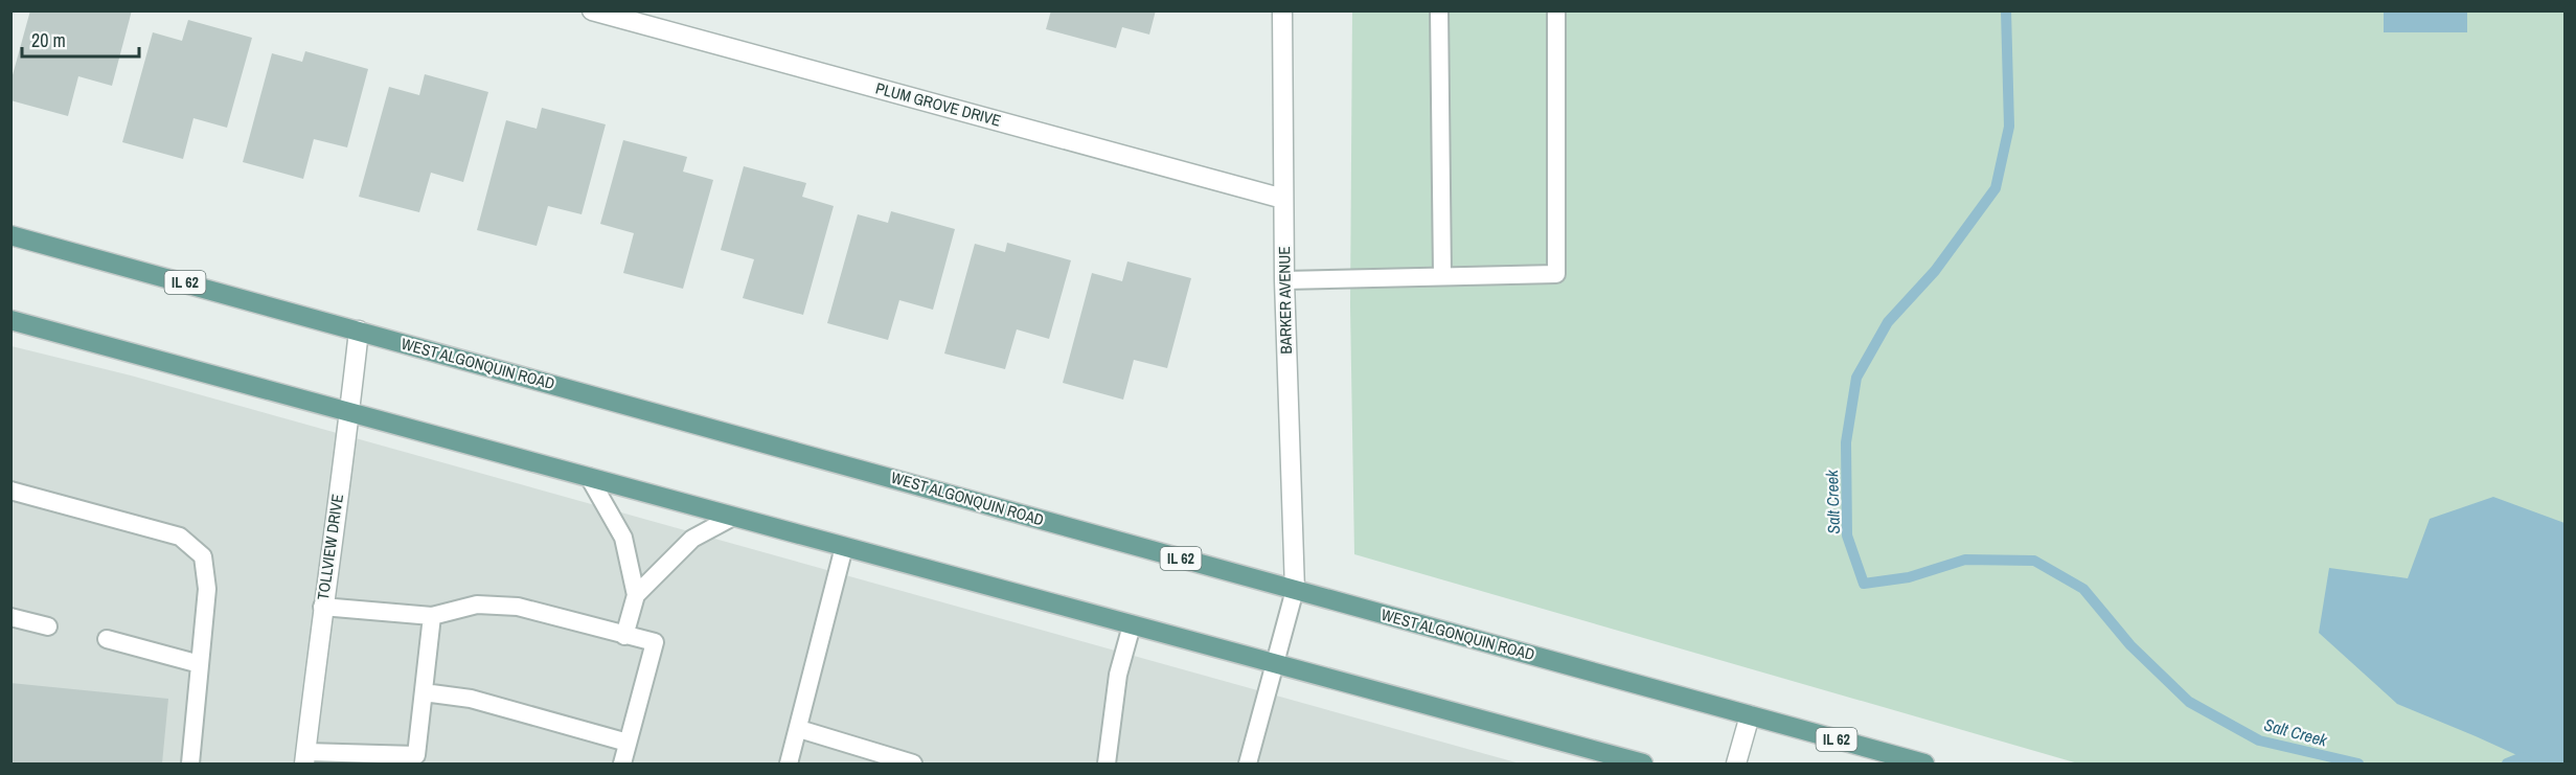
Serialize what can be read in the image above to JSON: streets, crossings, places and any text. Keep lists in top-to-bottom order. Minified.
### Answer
{"streets":{"main road":["IL 62","WEST ALGONQUIN ROAD"],"street":["PLUM GROVE DRIVE","BARKER AVENUE","TOLLVIEW DRIVE"]},"crossings":[["PLUM GROVE DRIVE","BARKER AVENUE"],["BARKER AVENUE","WEST ALGONQUIN ROAD"],["WEST ALGONQUIN ROAD","TOLLVIEW DRIVE"]],"water":["Salt Creek"],"scale_bar":"20 m"}
